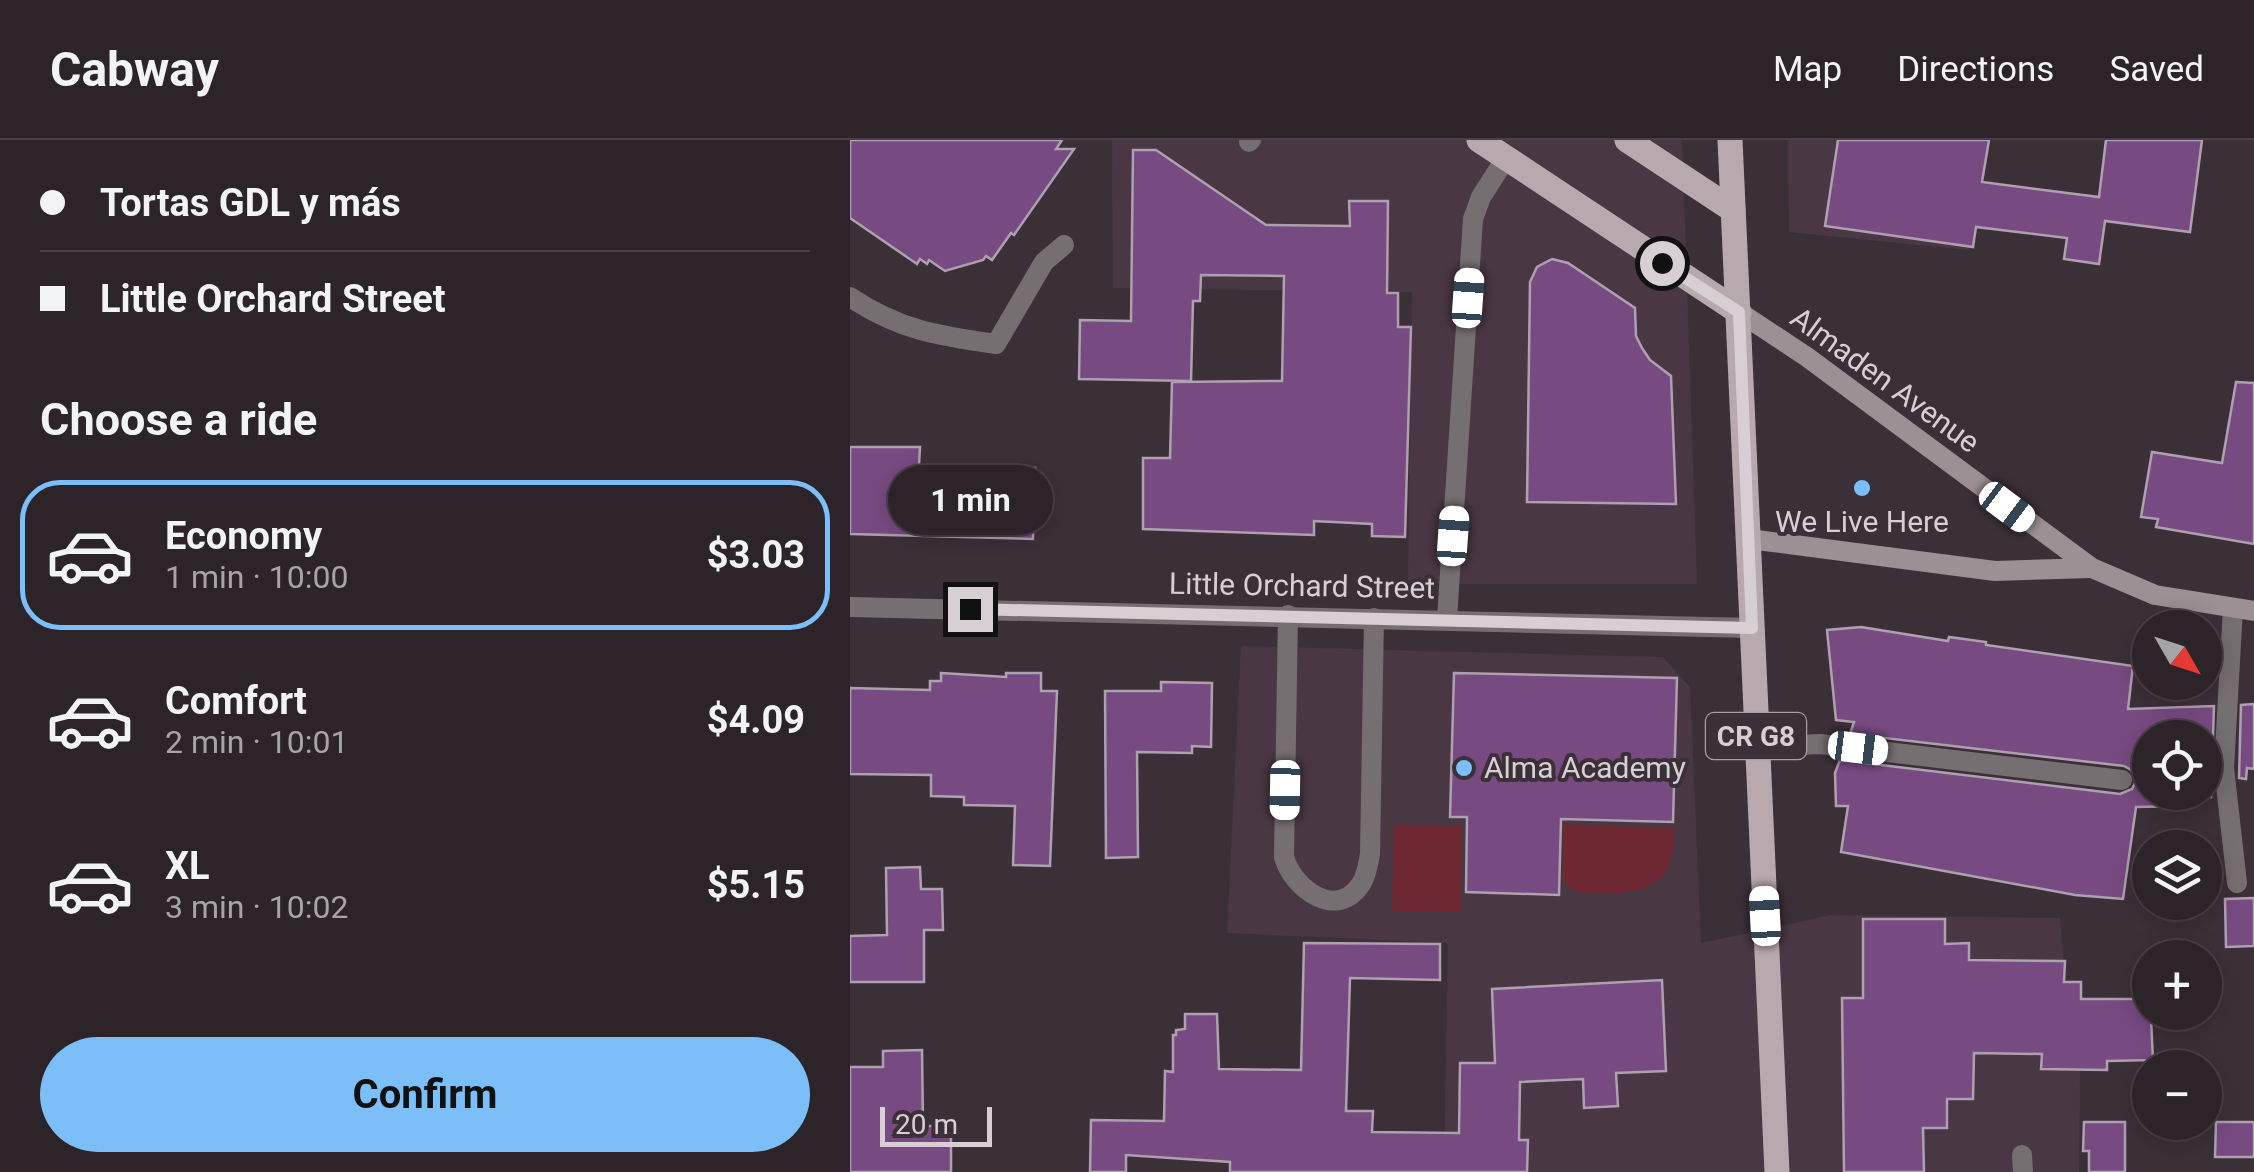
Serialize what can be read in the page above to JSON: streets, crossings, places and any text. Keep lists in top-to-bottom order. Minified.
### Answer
{"streets":{"main road":["Almaden Avenue","CR G8"],"street":["Little Orchard Street"]},"crossings":[["Almaden Avenue","CR G8"],["Little Orchard Street","CR G8"]],"places":["We Live Here","Alma Academy"],"scale_bar":"20 m","north":"bottom right","page":{"header":"Cabway","nav":["Map","Directions","Saved"],"banner":["Tortas GDL y más","Little Orchard Street"],"heading":"Choose a ride","bubble":"1 min","list":[{"name":"Economy","note":"1 min · 10:00","value":"$3.03"},{"name":"Comfort","note":"2 min · 10:01","value":"$4.09"},{"name":"XL","note":"3 min · 10:02","value":"$5.15"}],"map_buttons":["+","−"],"buttons":"Confirm","scale":"20 m"}}
